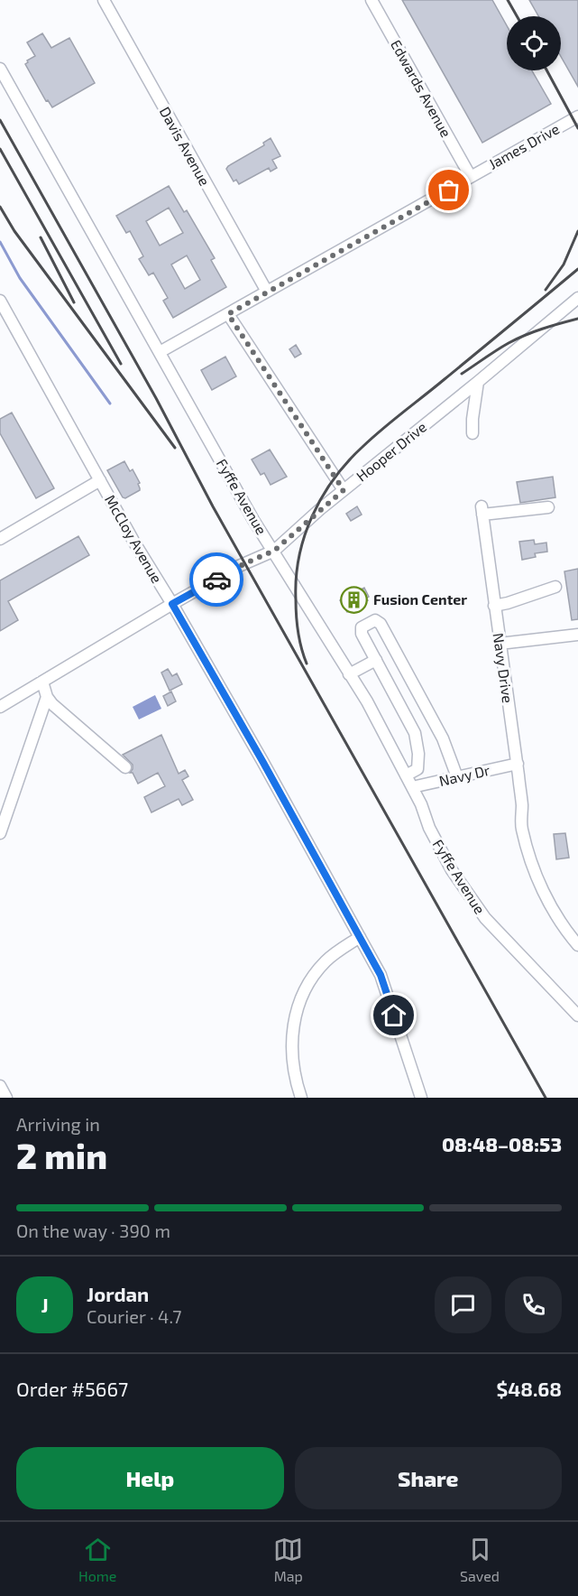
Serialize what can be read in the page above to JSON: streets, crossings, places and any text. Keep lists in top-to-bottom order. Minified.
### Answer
{"streets":{"street":["Edwards Avenue","Davis Avenue","James Drive","Hooper Drive","Fyffe Avenue","McCloy Avenue","Navy Drive","Navy Dr"]},"crossings":[["Edwards Avenue","James Drive"],["Davis Avenue","James Drive"],["James Drive","Fyffe Avenue"],["Hooper Drive","Fyffe Avenue"],["Hooper Drive","McCloy Avenue"],["Fyffe Avenue","Navy Dr"],["Navy Drive","Navy Dr"]],"places":{"building":["Fusion Center"]},"page":{"heading":["2 min","Arriving in","08:48–08:53"],"panel":["Jordan","Courier · 4.7","Order #5667","$48.68"],"bar":"On the way · 390 m","round":"J","buttons":["Help","Share"],"tabs":["Home","Map","Saved"]}}
